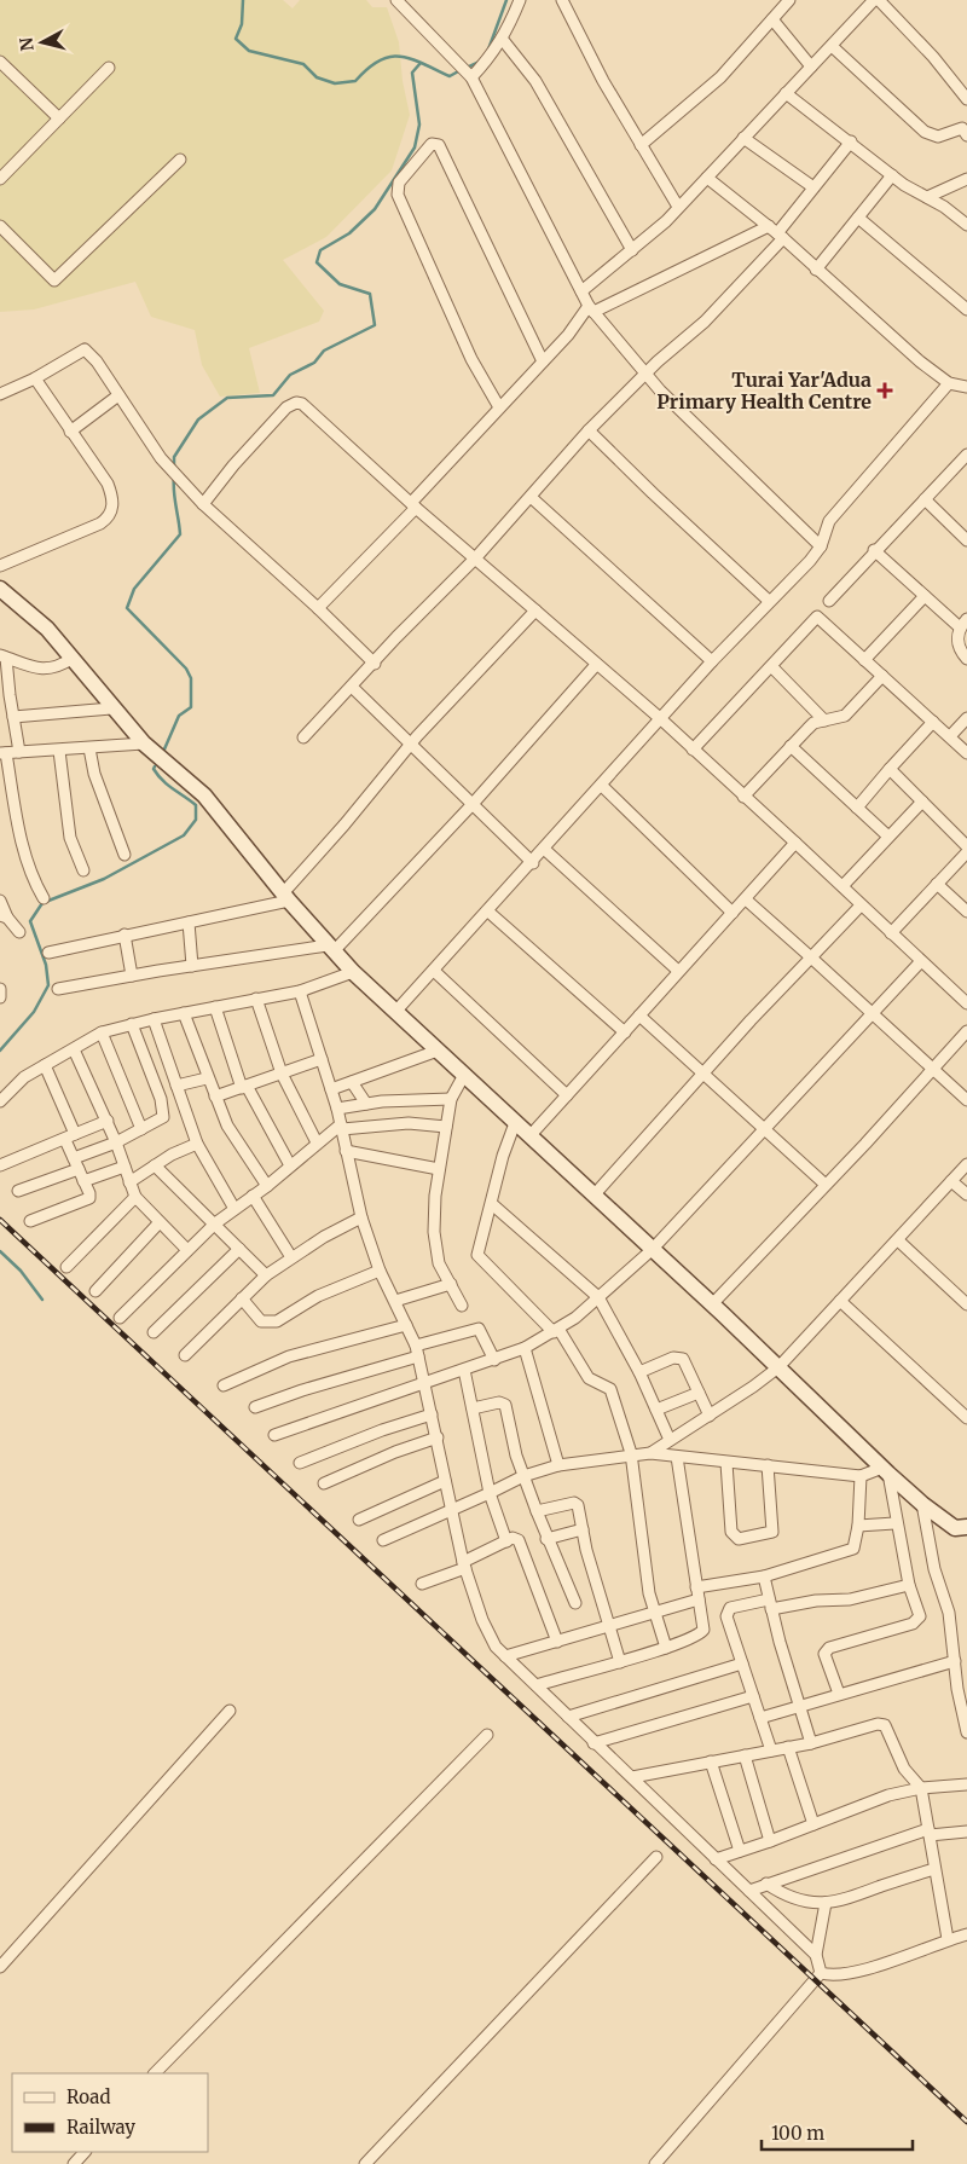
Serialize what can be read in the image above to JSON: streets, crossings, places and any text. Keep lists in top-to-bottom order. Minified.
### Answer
{"places":{"health":["Turai Yar'Adua Primary Health Centre"]},"legend":["Road","Railway"],"scale_bar":"100 m","north":"left"}
